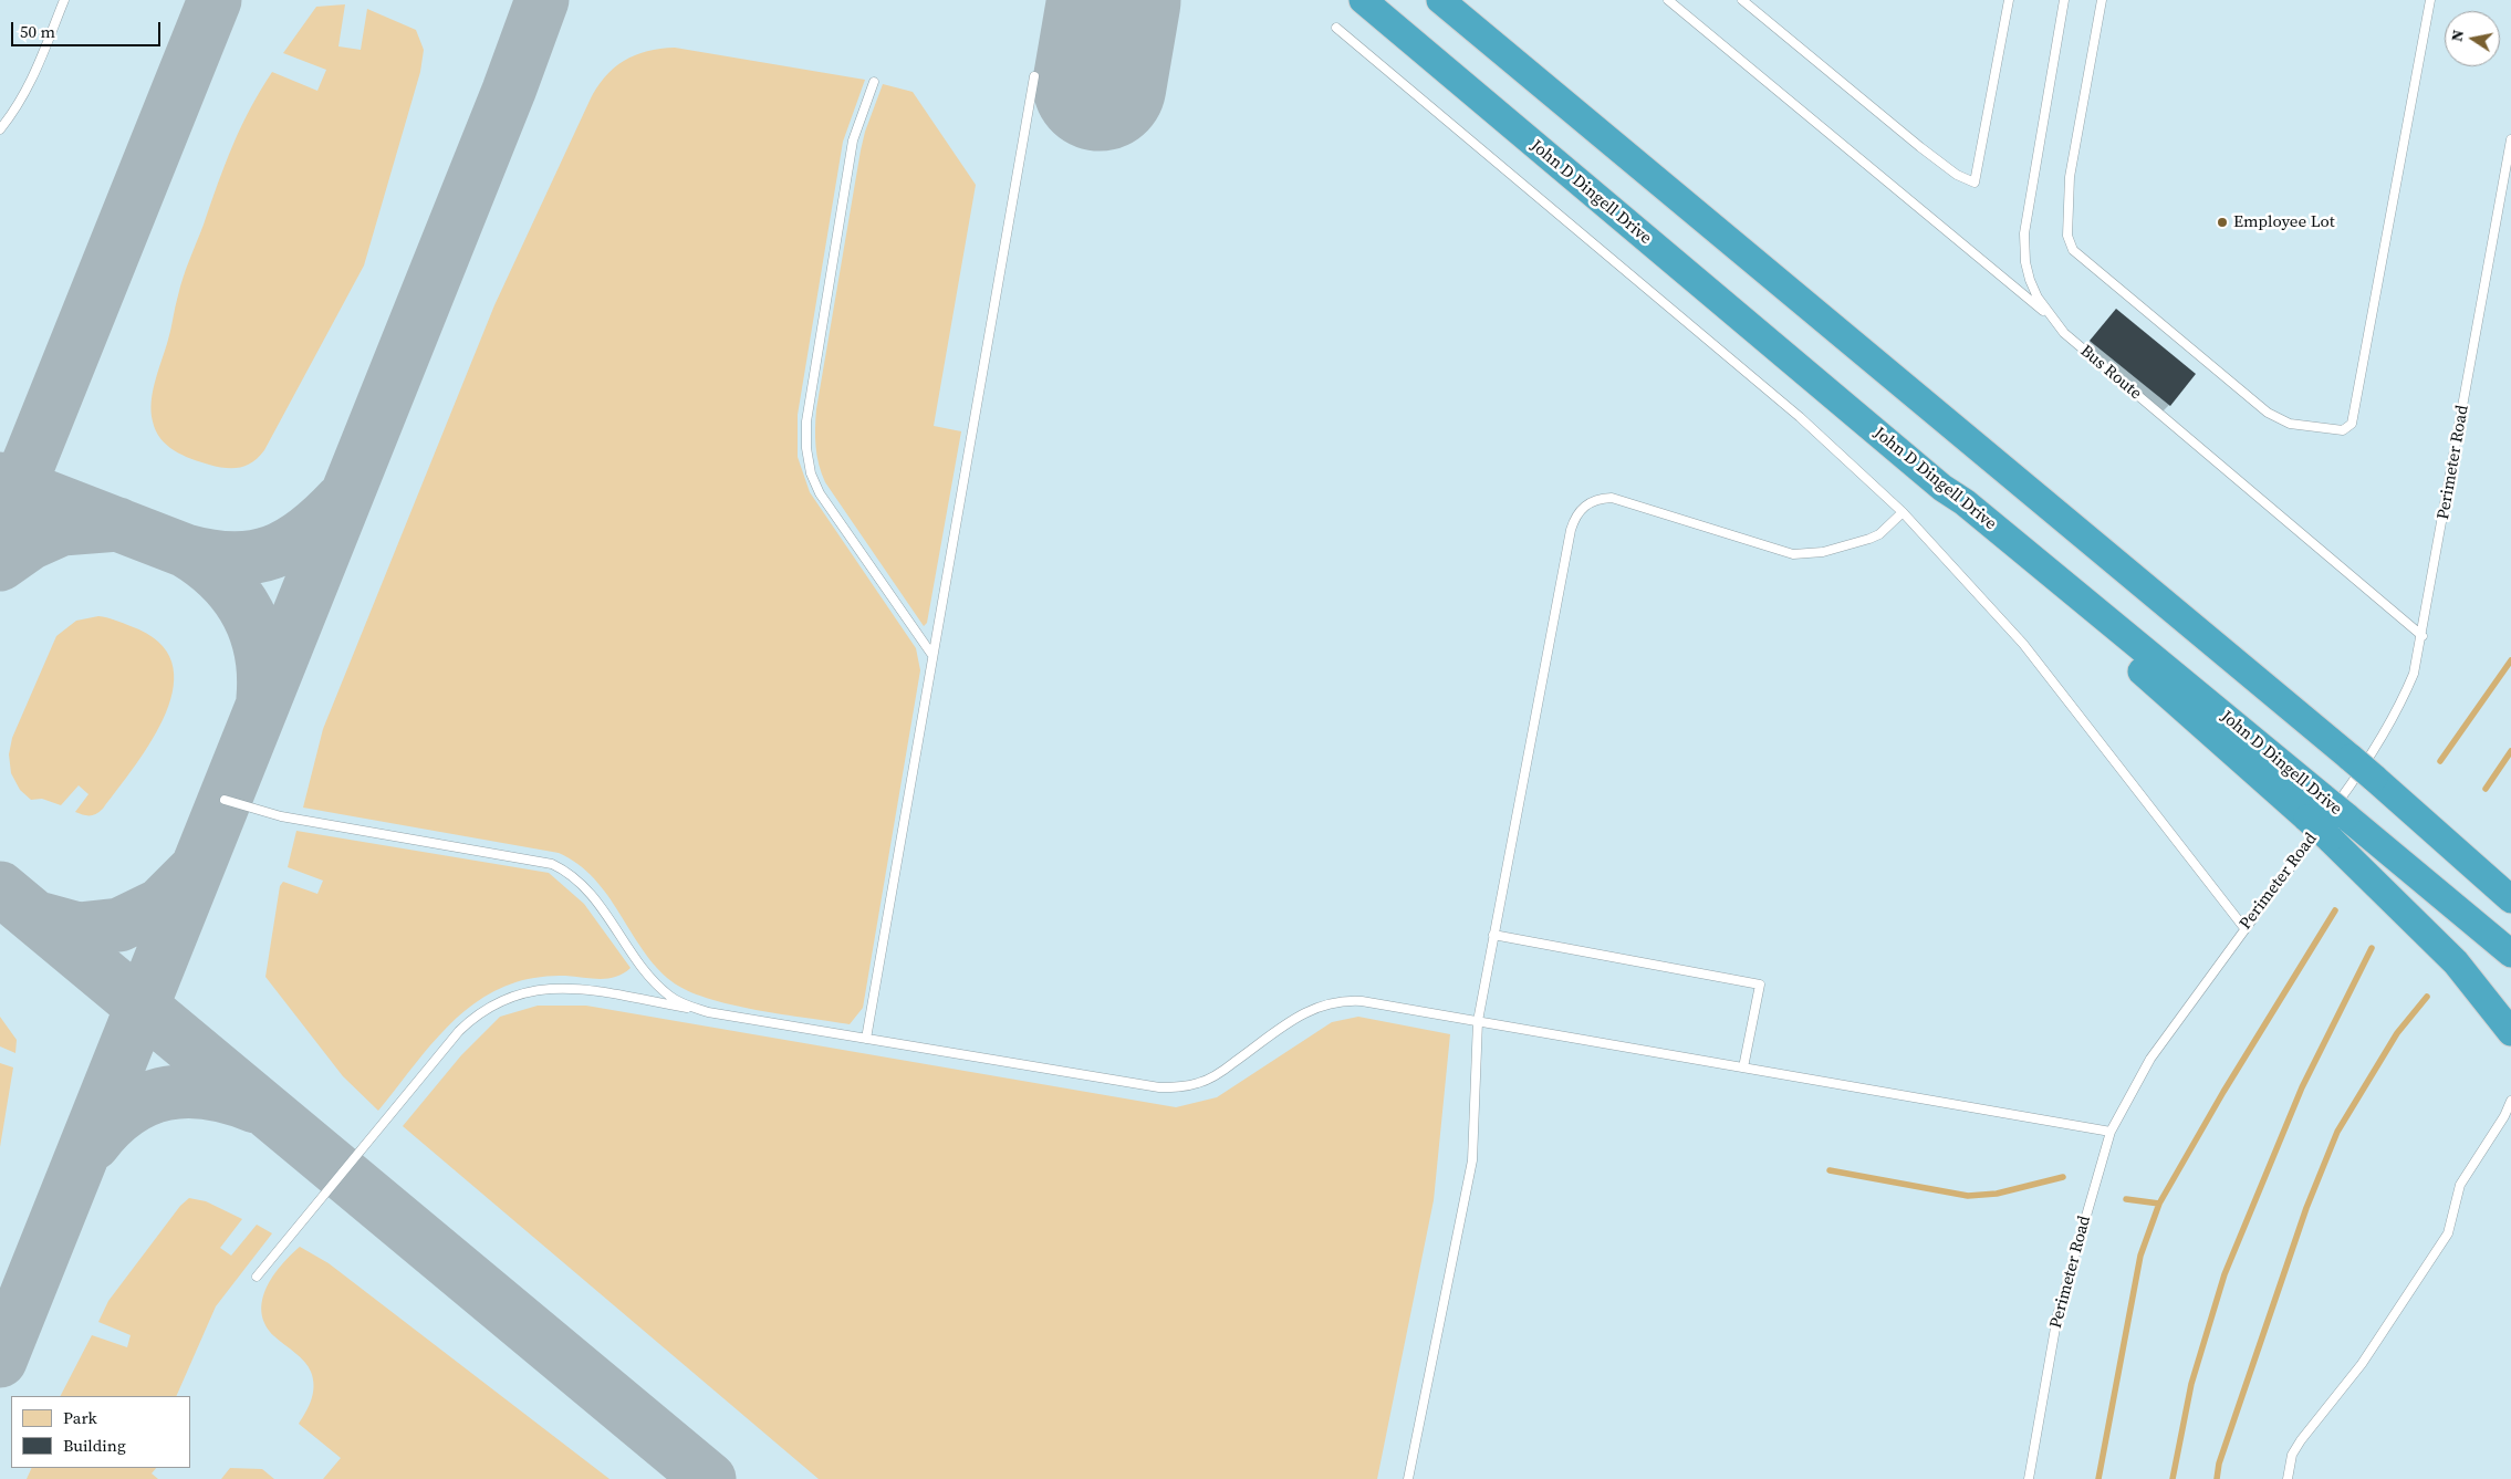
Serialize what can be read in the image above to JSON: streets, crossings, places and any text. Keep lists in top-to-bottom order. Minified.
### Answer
{"streets":{"highway":["John D Dingell Drive"],"lane":["Bus Route","Perimeter Road"]},"crossings":[["Bus Route","Perimeter Road"]],"places":["Employee Lot"],"legend":["Park","Building"],"scale_bar":"50 m","north":"left"}
